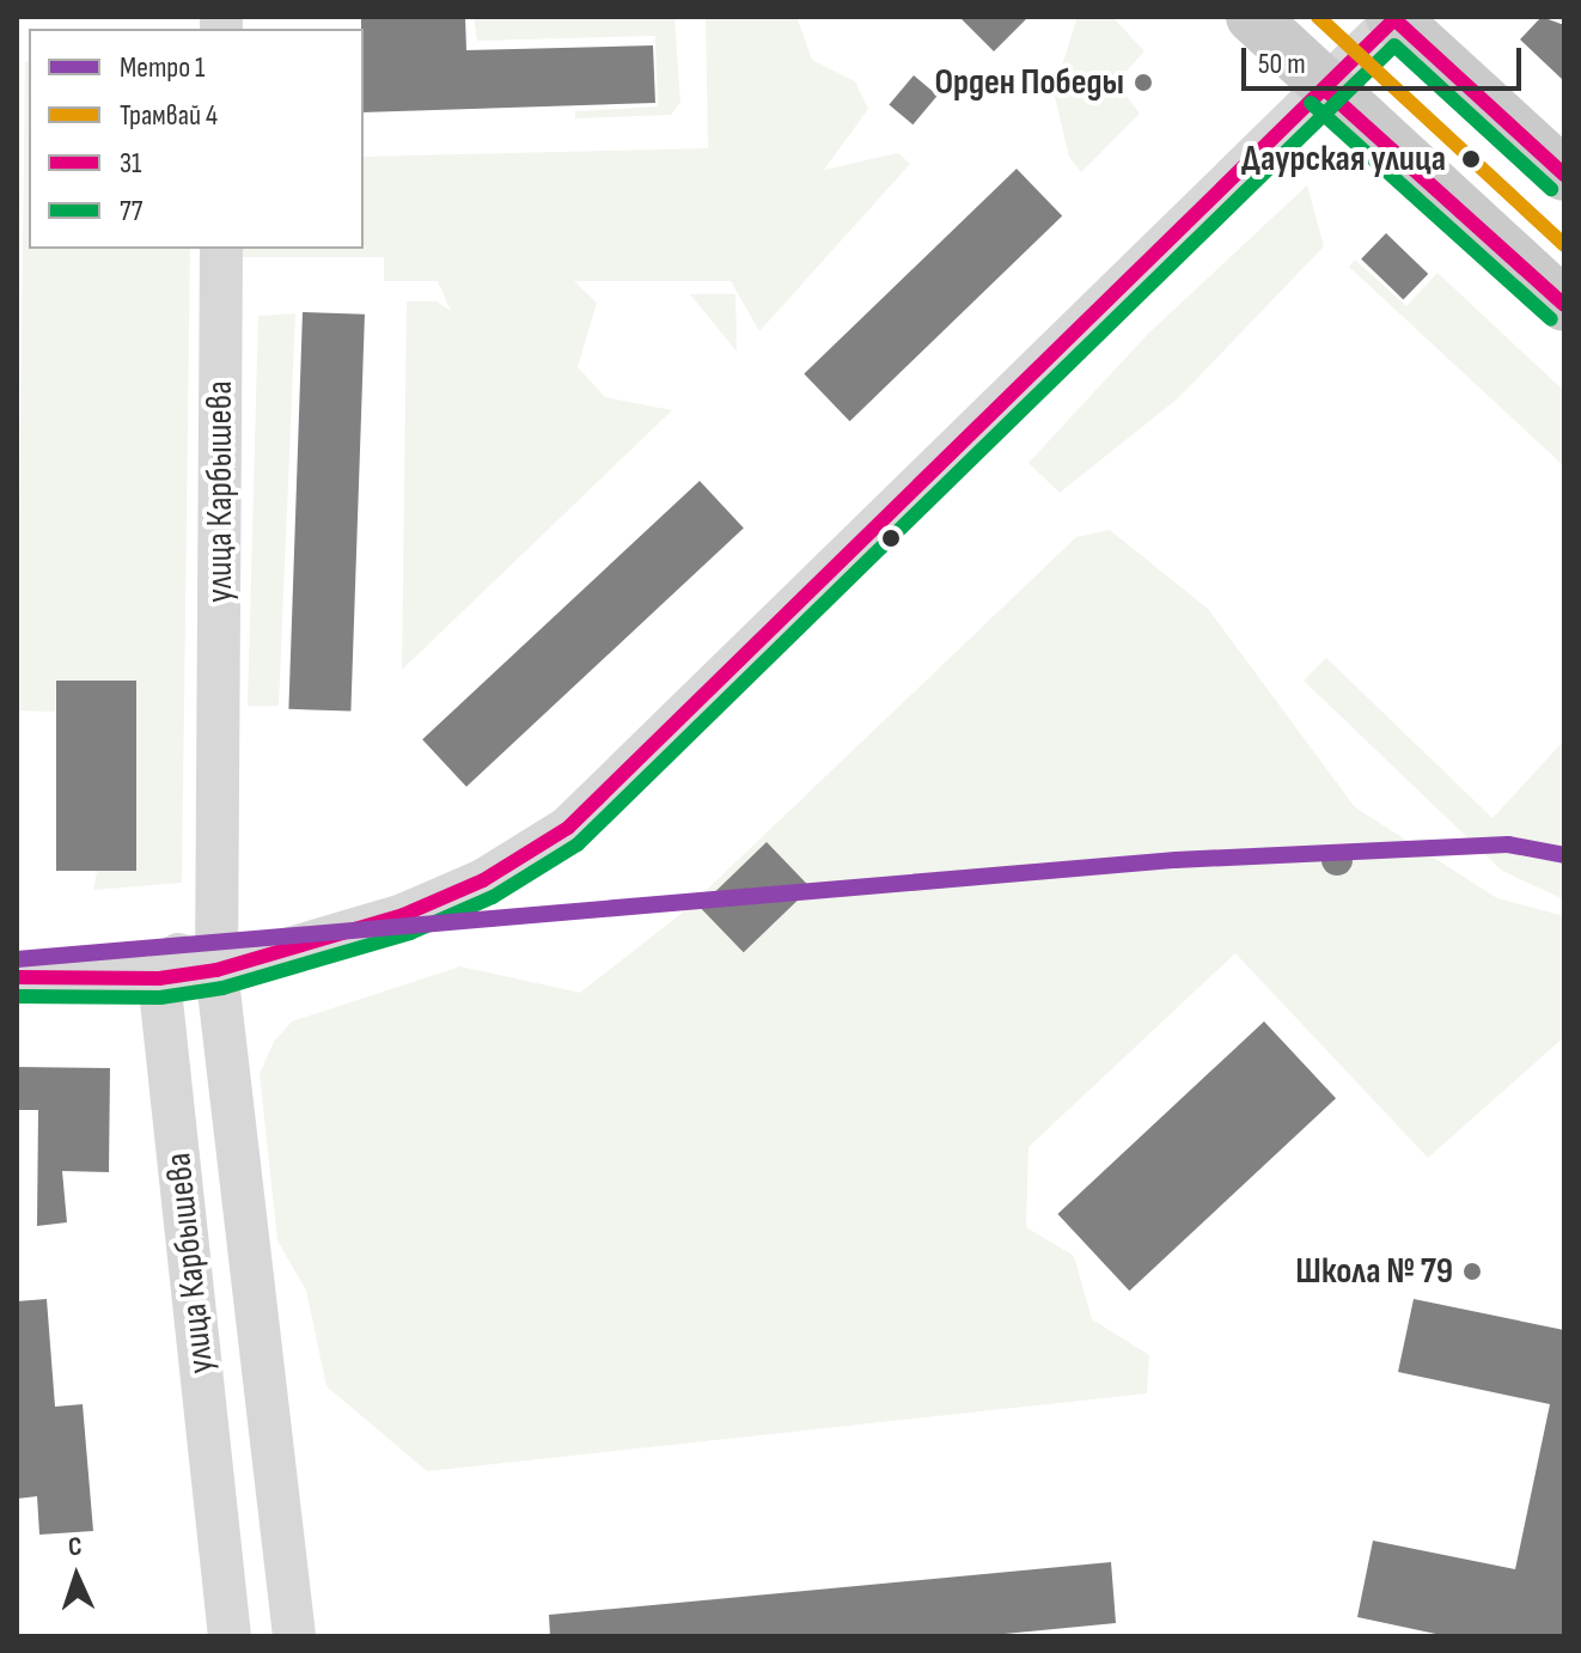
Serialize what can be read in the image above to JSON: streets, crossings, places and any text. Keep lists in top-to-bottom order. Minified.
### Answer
{"streets":{"street":["улица Карбышева"]},"places":["Орден Победы","Даурская улица","Школа № 79"],"lines":["tram line 4","transit line 31","transit line 77","metro line 1"],"legend":["Метро 1","Трамвай 4","31","77"],"scale_bar":"50 m","north":"top"}
